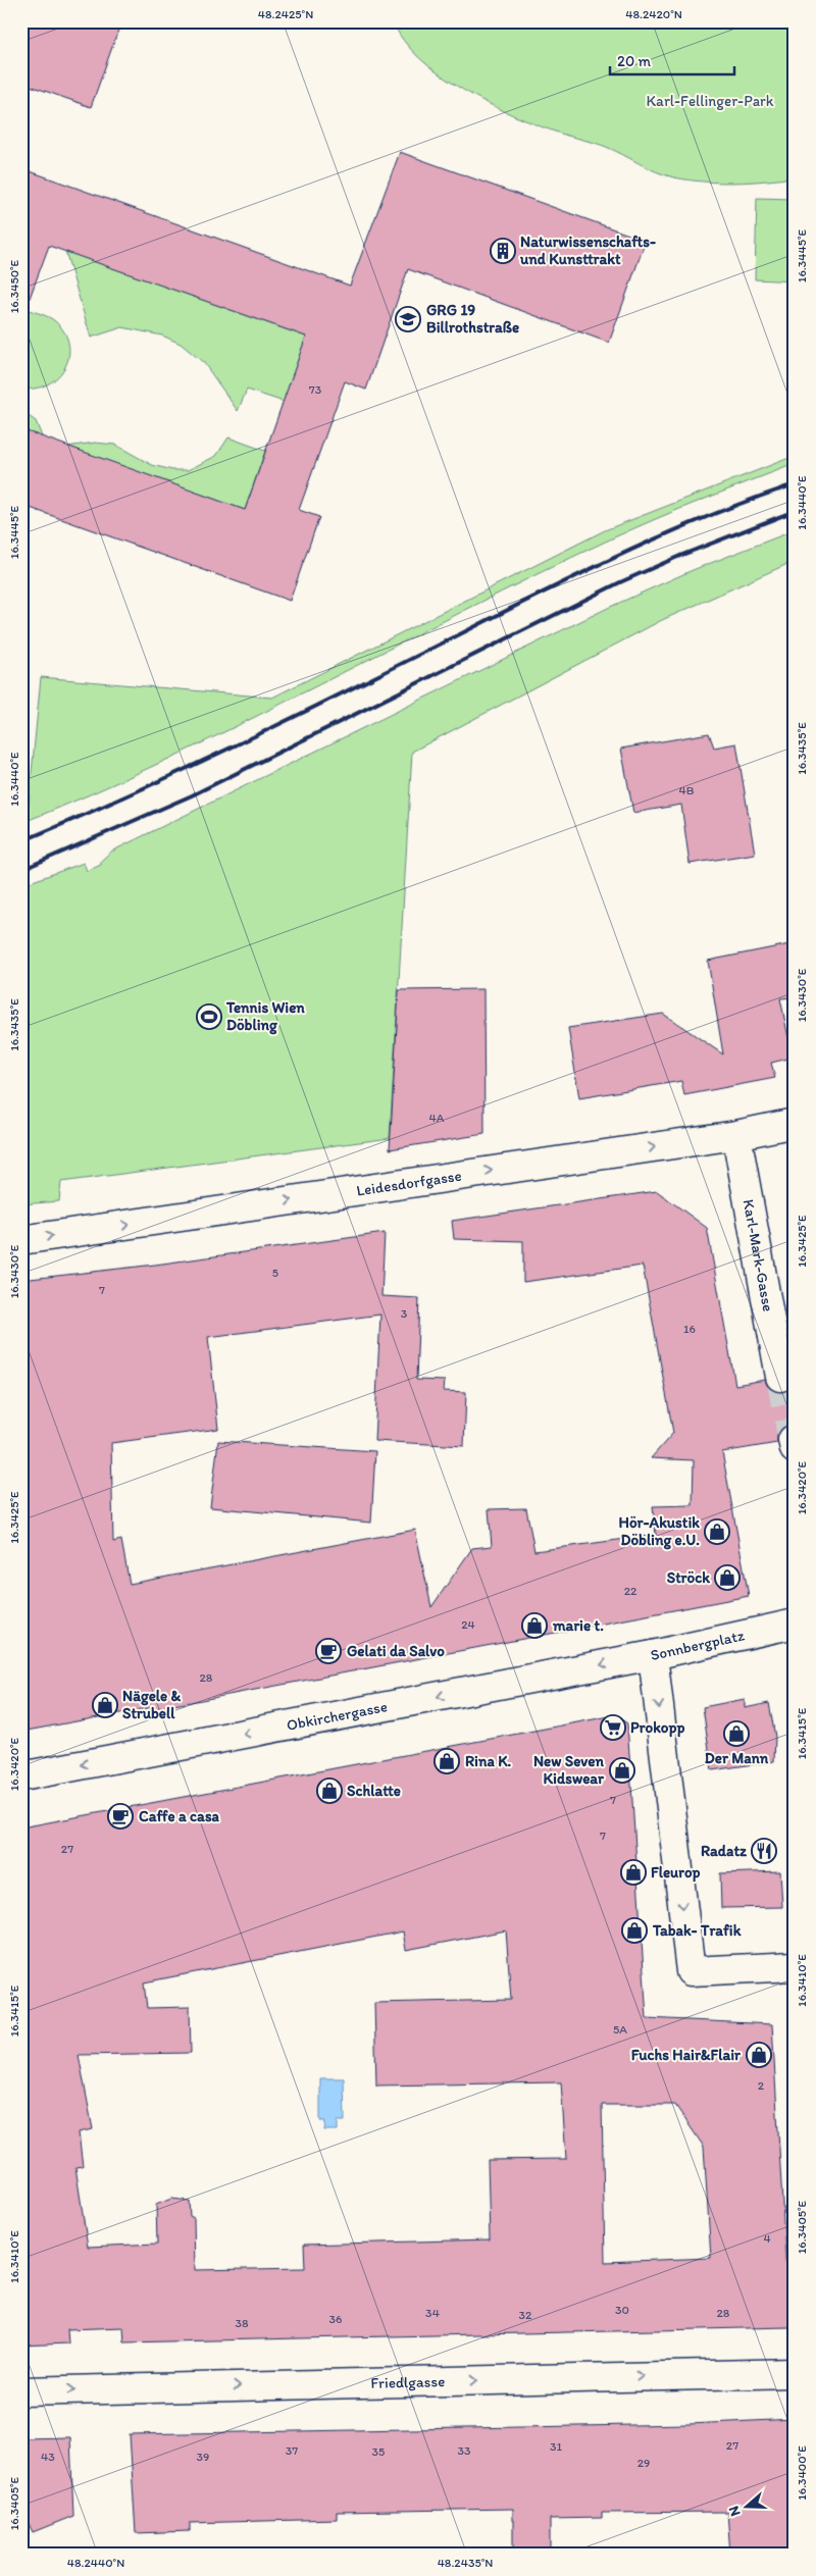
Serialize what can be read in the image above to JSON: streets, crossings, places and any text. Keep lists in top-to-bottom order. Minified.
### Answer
{"streets":{"street":["Leidesdorfgasse","Karl-Mark-Gasse","Sonnbergplatz","Obkirchergasse","Friedlgasse"]},"crossings":[["Leidesdorfgasse","Karl-Mark-Gasse"],["Sonnbergplatz","Obkirchergasse"]],"one_way":["Leidesdorfgasse","Sonnbergplatz","Obkirchergasse","Friedlgasse"],"parks":["Karl-Fellinger-Park"],"places":{"building":["Naturwissenschafts- und Kunsttrakt"],"school or university":["GRG 19 Billrothstraße"],"sports":["Tennis Wien Döbling"],"shop":["Hör-Akustik Döbling e.U.","Ströck","marie t.","Nägele & Strubell","Der Mann","Rina K.","New Seven Kidswear","Schlatte","Fleurop","Tabak- Trafik","Fuchs Hair&Flair"],"cafe":["Gelati da Salvo","Caffe a casa"],"supermarket":["Prokopp"],"restaurant":["Radatz"]},"house_numbers":["73","4B","4A","5","7","3","16","22","24","28","7","7","27","5A","2","4","30","34","28","32","36","38","27","31","37","33","35","43","39","29"],"scale_bar":"20 m","north":"left","coordinates":["48.2425°N","48.2420°N","16.3445°E","16.3450°E","16.3440°E","16.3435°E","16.3430°E","16.3425°E","16.3420°E","16.3415°E","16.3410°E","16.3405°E","16.3400°E","48.2440°N","48.2435°N"]}
